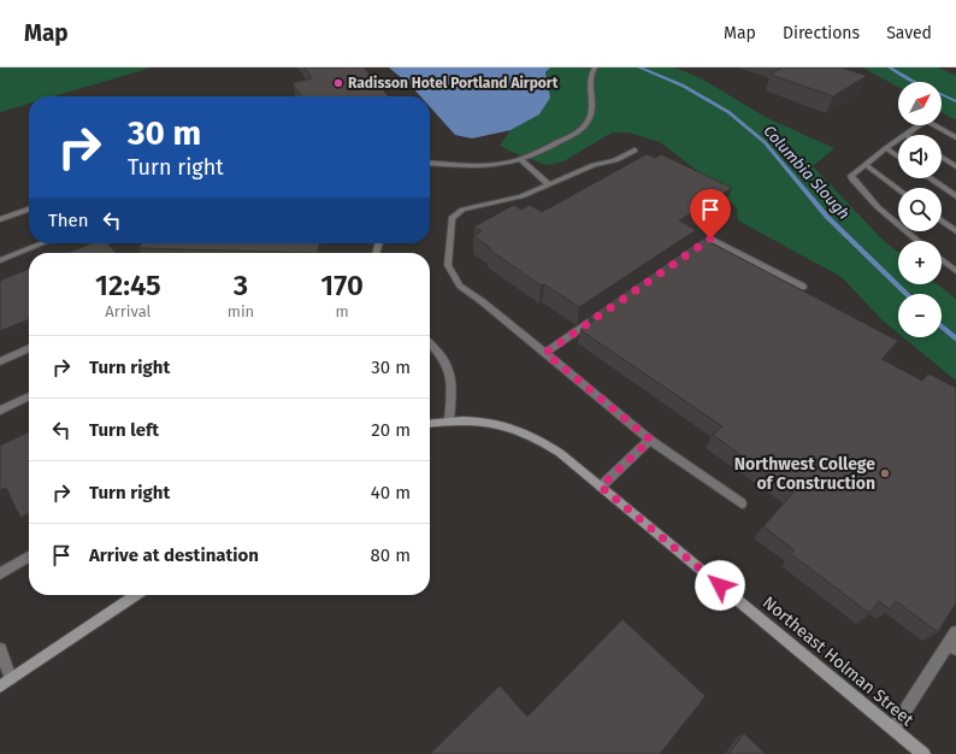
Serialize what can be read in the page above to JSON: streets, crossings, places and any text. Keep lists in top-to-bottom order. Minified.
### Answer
{"streets":{"street":["Northeast Holman Street"]},"water":["Columbia Slough"],"places":["Radisson Hotel Portland Airport","Northwest College of Construction"],"north":"top right","page":{"header":"Map","nav":["Map","Directions","Saved"],"map_buttons":["+","−"],"turn":["30 m","Turn right"],"then":"Then","eta":["12:45","Arrival","3","min","170","m"],"list":[{"name":"Turn right","value":"30 m"},{"name":"Turn left","value":"20 m"},{"name":"Turn right","value":"40 m"},{"name":"Arrive at destination","value":"80 m"}]}}
